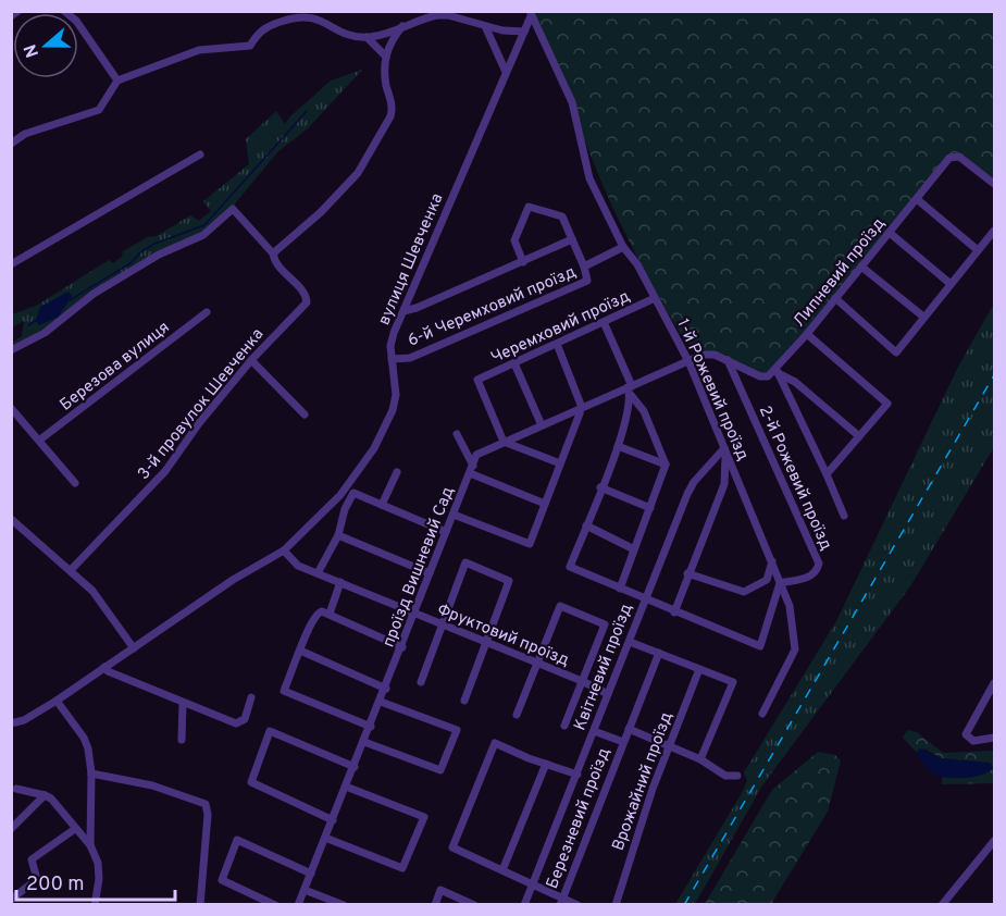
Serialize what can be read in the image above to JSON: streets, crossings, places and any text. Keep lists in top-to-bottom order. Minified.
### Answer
{"streets":{"street":["вулиця Шевченка","Липневий проїзд","6-й Черемховий проїзд","Черемховий проїзд","Березова вулиця","1-й Рожевий проїзд","3-й провулок Шевченка","2-й Рожевий проїзд","проїзд Вишневий Сад","Фруктовий проїзд","Квітневий проїзд","Врожайний проїзд","Березневий проїзд"]},"crossings":[["вулиця Шевченка","6-й Черемховий проїзд"],["вулиця Шевченка","1-й Рожевий проїзд"],["вулиця Шевченка","Фруктовий проїзд"],["6-й Черемховий проїзд","1-й Рожевий проїзд"],["Черемховий проїзд","1-й Рожевий проїзд"],["Черемховий проїзд","проїзд Вишневий Сад"],["1-й Рожевий проїзд","2-й Рожевий проїзд"],["1-й Рожевий проїзд","проїзд Вишневий Сад"],["1-й Рожевий проїзд","Квітневий проїзд"],["проїзд Вишневий Сад","Фруктовий проїзд"],["Фруктовий проїзд","Квітневий проїзд"],["Квітневий проїзд","Березневий проїзд"]],"scale_bar":"200 m","north":"left"}
